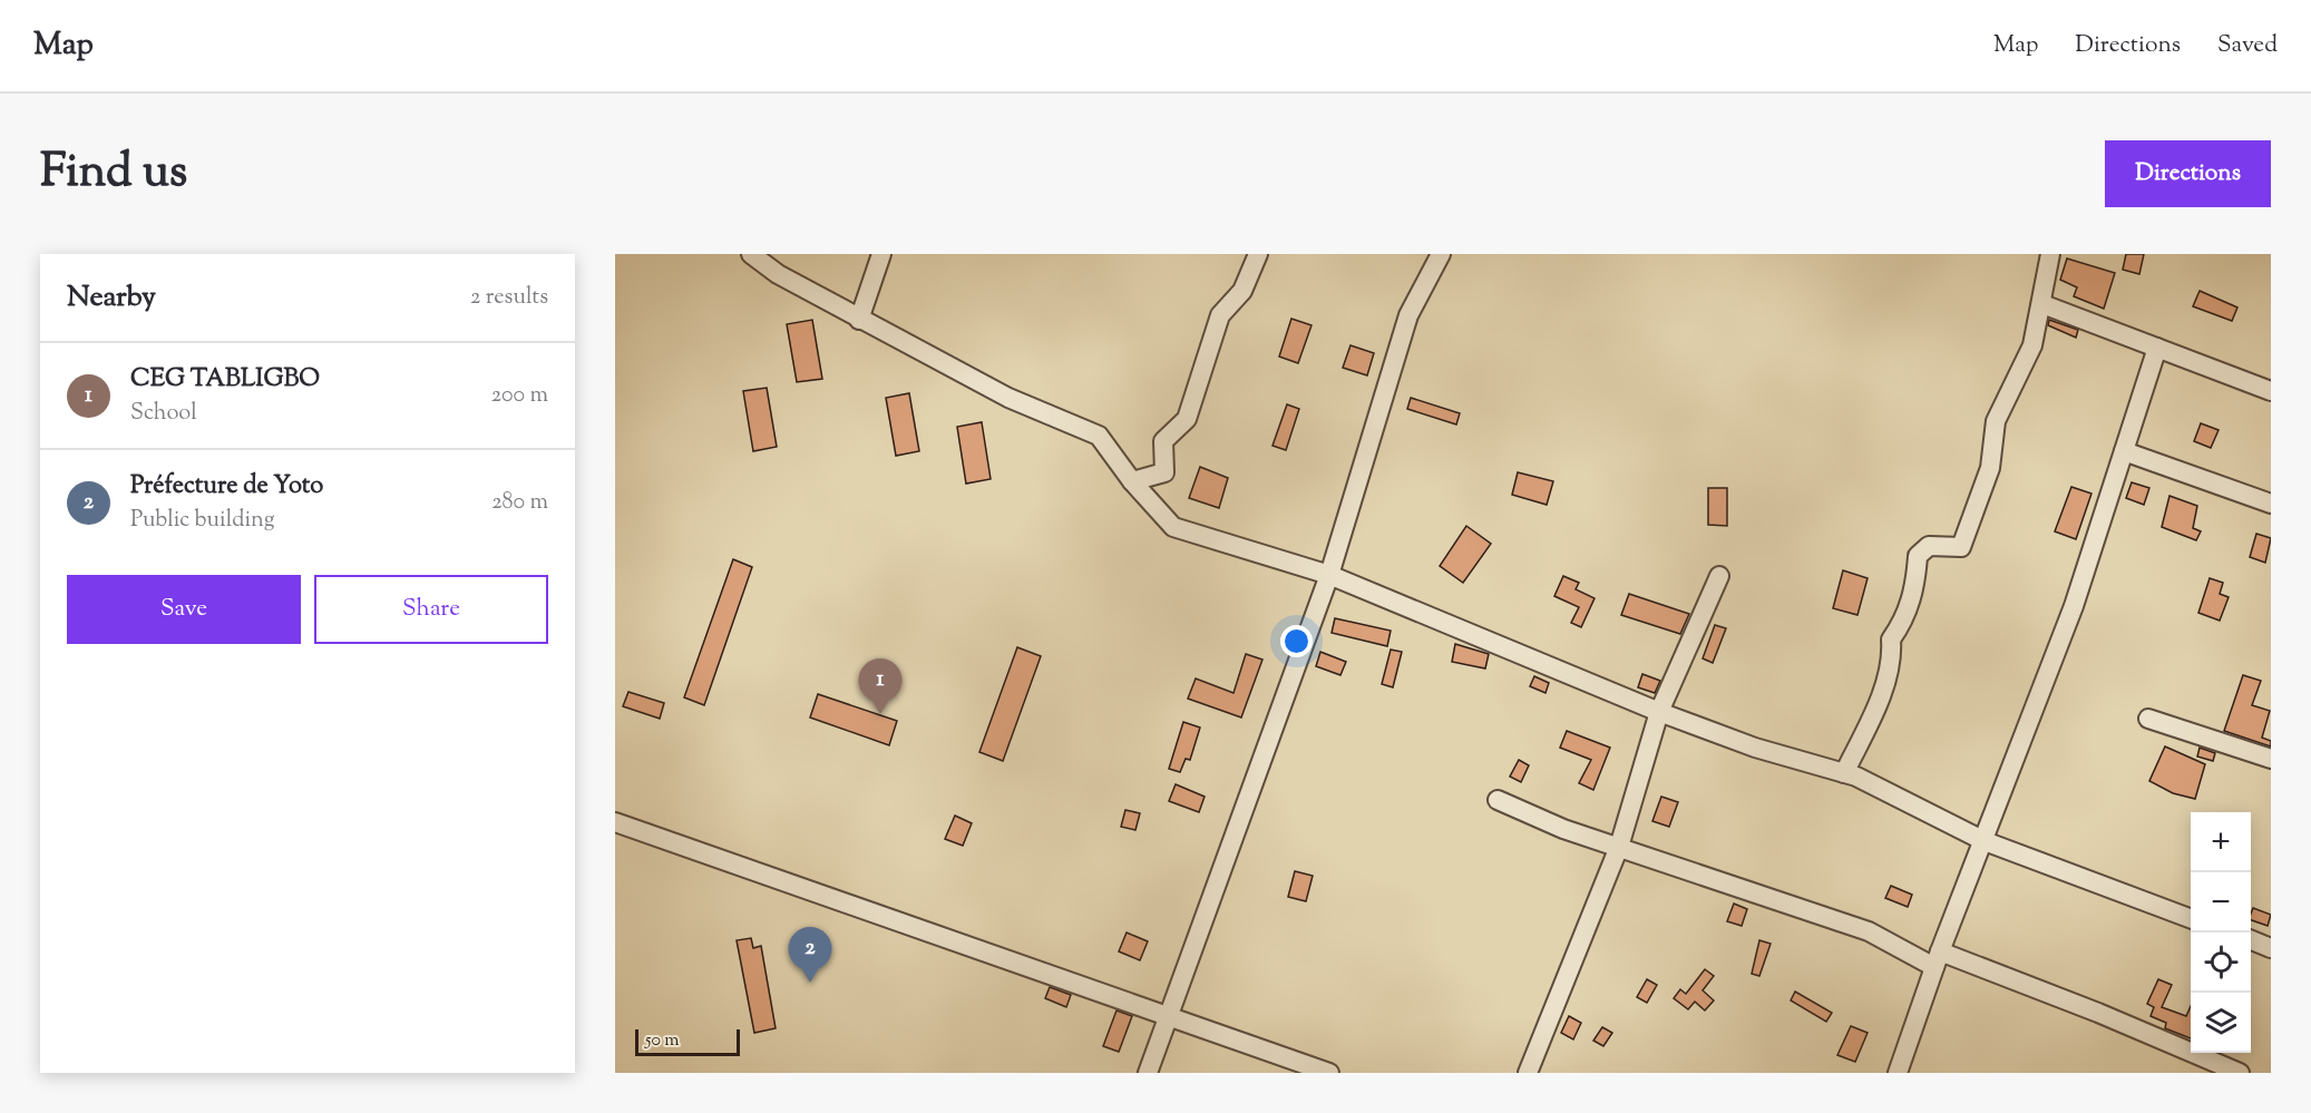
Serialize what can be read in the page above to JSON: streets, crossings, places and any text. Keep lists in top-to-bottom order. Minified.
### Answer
{"scale_bar":"50 m","page":{"header":"Map","nav":["Map","Directions","Saved"],"title":"Find us","buttons":["Directions",["Save","Share"]],"heading":["Nearby","2 results"],"list":[{"mark":"1","name":"CEG TABLIGBO","note":"School","value":"200 m"},{"mark":"2","name":"Préfecture de Yoto","note":"Public building","value":"280 m"}],"pins":["1","2"],"map_buttons":["+","−"],"scale":"50 m"}}
